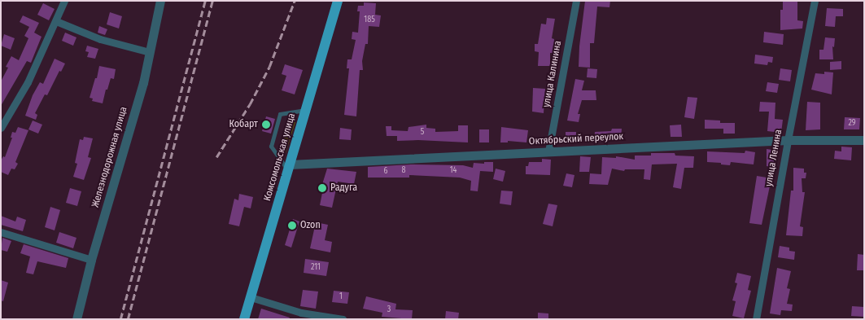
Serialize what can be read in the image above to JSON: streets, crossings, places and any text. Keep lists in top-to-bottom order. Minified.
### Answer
{"streets":{"main road":["Комсомольская улица"],"street":["улица Калинина","Октябрьский переулок","Железнодорожная улица","улица Ленина"]},"crossings":[["улица Калинина","Октябрьский переулок"],["Октябрьский переулок","Комсомольская улица"],["Октябрьский переулок","улица Ленина"]],"places":["Кобарт","Радуга","Ozon"],"house_numbers":["185","29","5","8","14","6","211","1","3"]}
